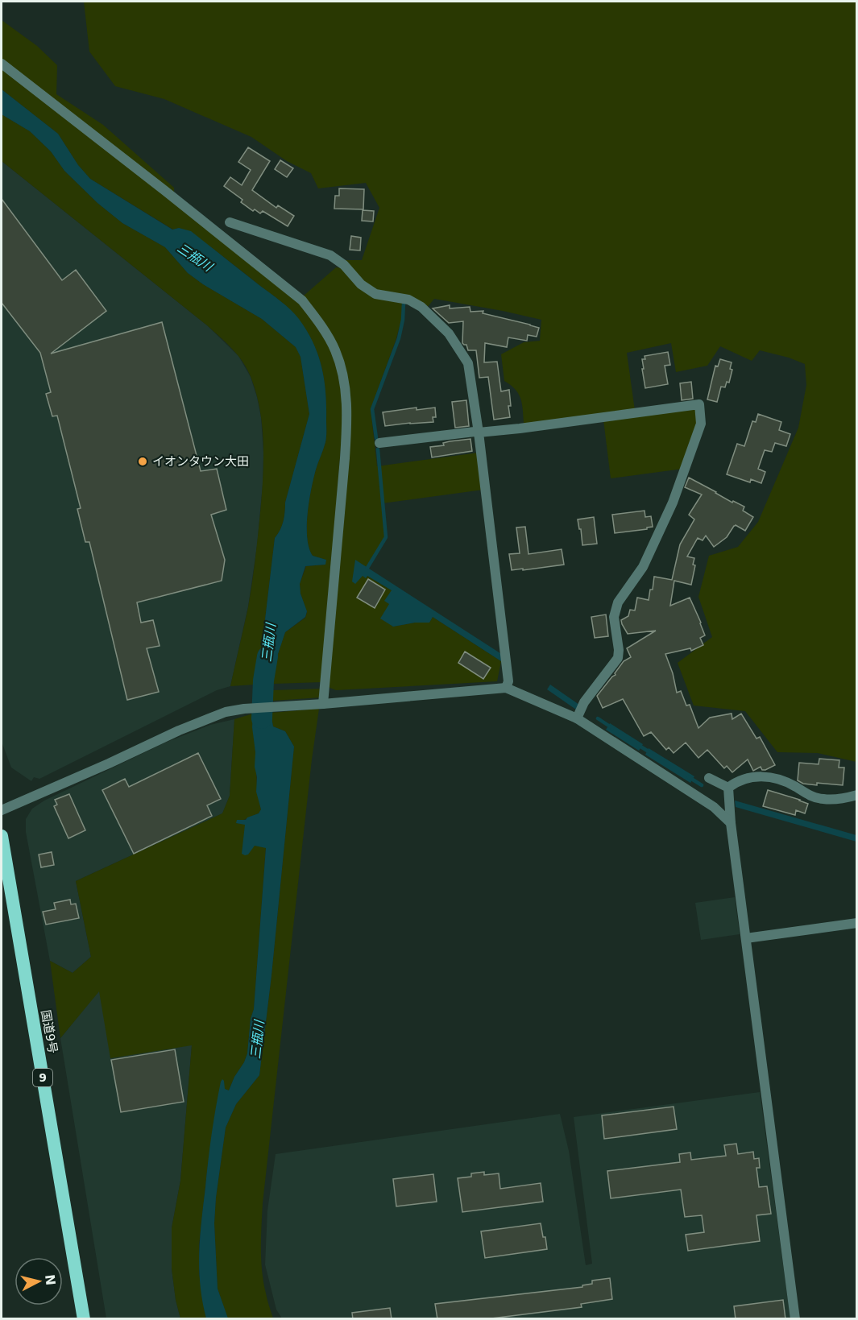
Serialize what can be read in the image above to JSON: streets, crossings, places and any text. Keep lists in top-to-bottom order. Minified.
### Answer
{"streets":{"highway":["国道9号","9"]},"water":["三瓶川"],"places":["イオンタウン大田"],"north":"right"}
